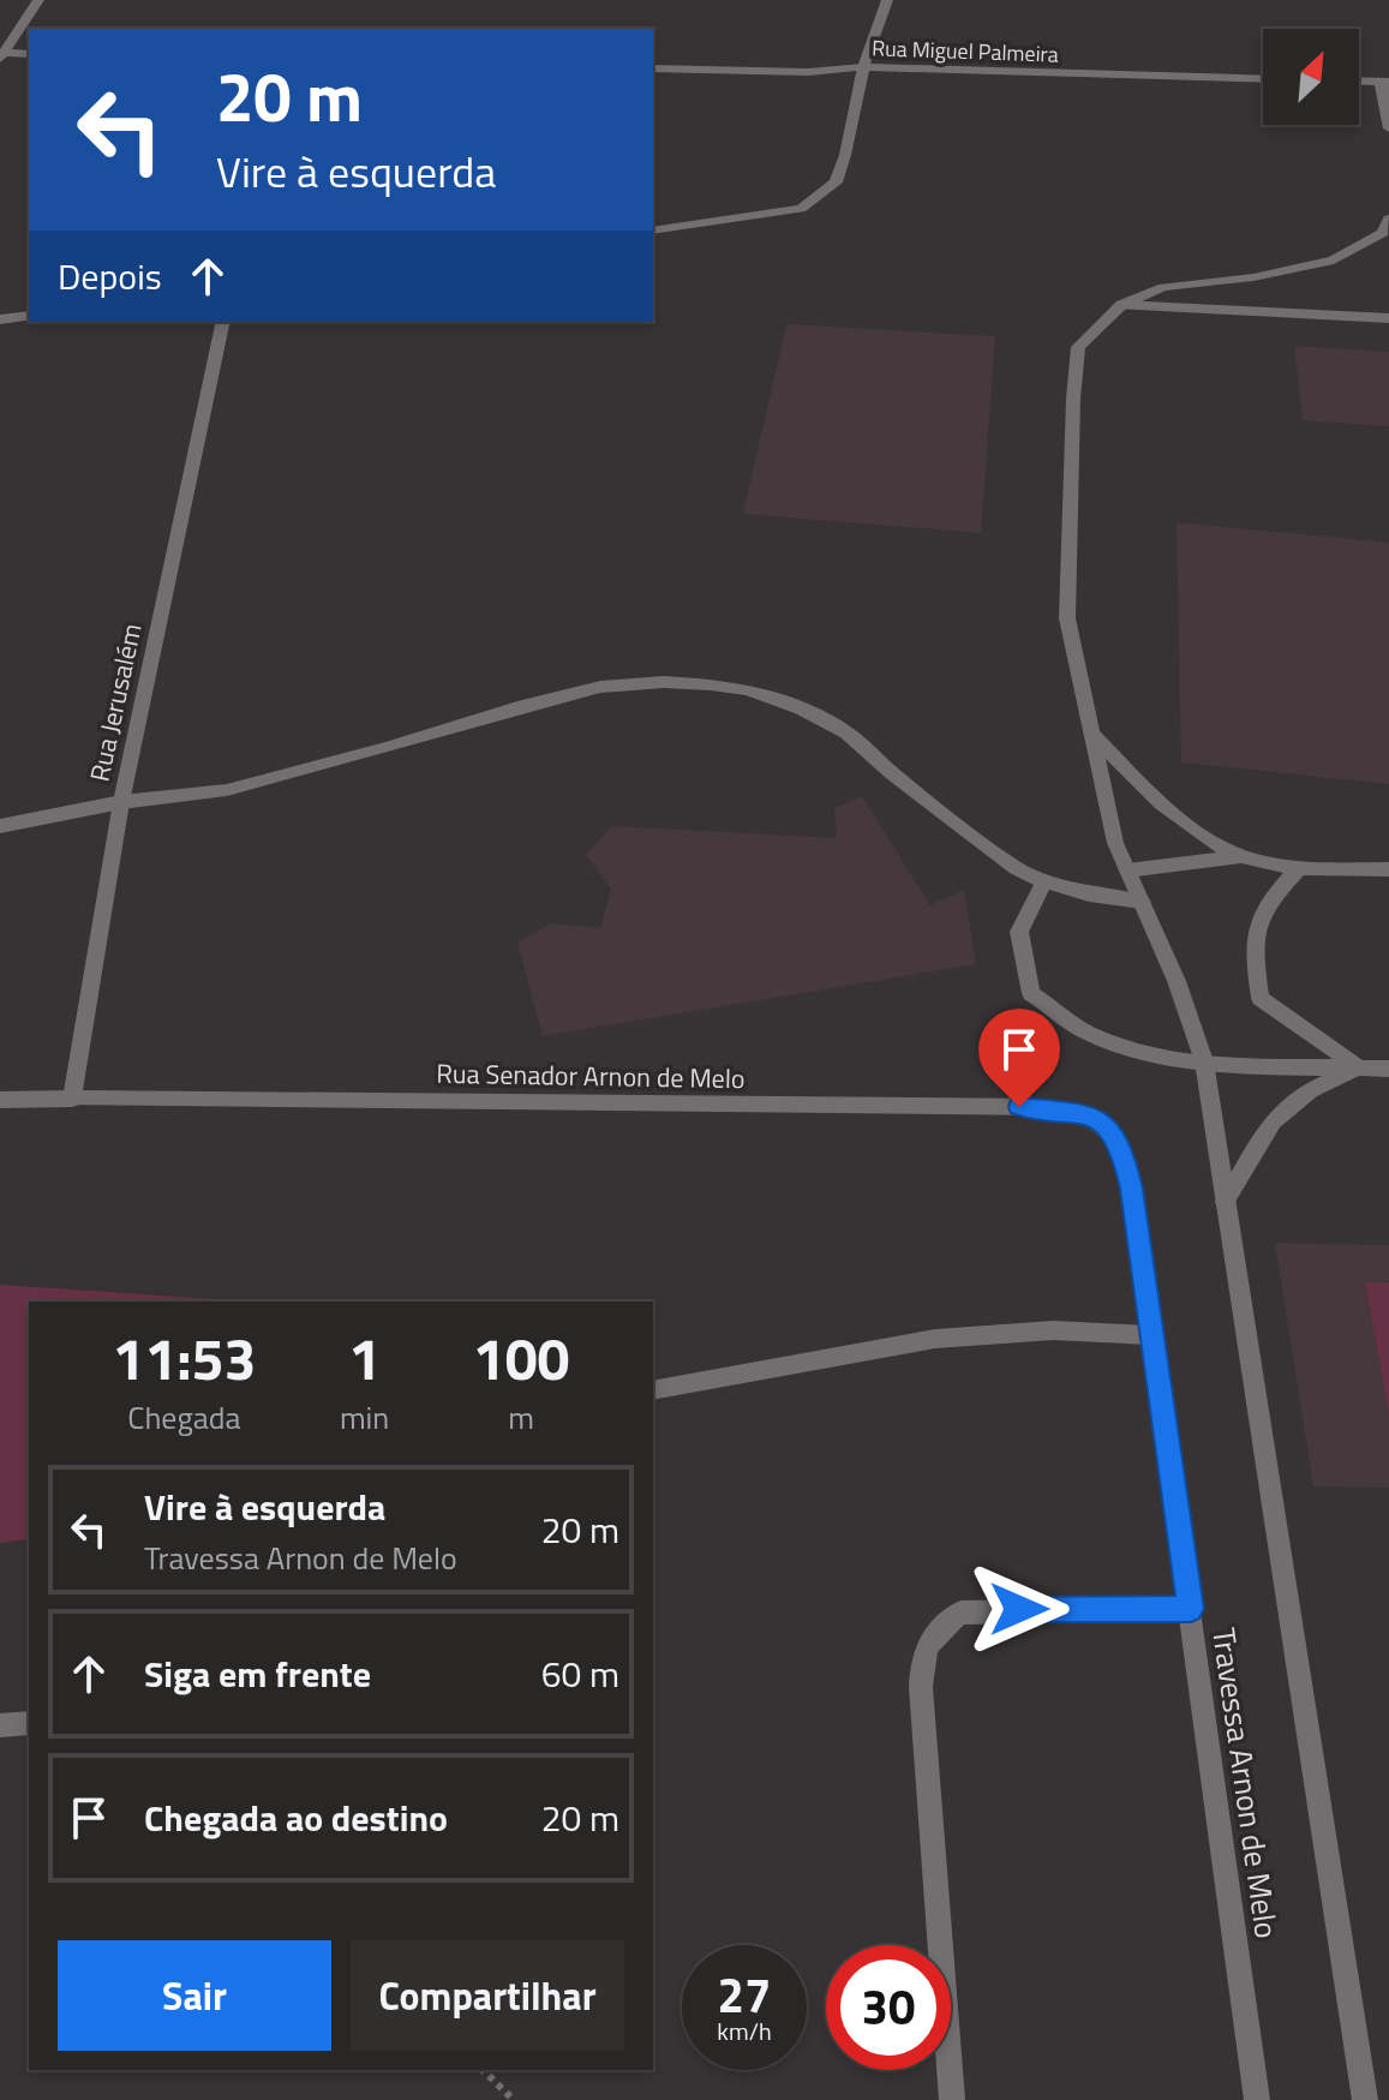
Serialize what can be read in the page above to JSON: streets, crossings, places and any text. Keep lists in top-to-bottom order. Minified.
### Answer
{"streets":{"street":["Rua Miguel Palmeira","Rua Jerusalém","Rua Senador Arnon de Melo","Travessa Arnon de Melo"]},"crossings":[["Rua Jerusalém","Rua Senador Arnon de Melo"],["Rua Senador Arnon de Melo","Travessa Arnon de Melo"]],"north":"top right","page":{"turn":["20 m","Vire à esquerda"],"then":"Depois","eta":["11:53","Chegada","1","min","100","m"],"list":[{"name":"Vire à esquerda","note":"Travessa Arnon de Melo","value":"20 m"},{"name":"Siga em frente","value":"60 m"},{"name":"Chegada ao destino","value":"20 m"}],"buttons":["Sair","Compartilhar"],"speed":"27 km/h","limit":"30"}}
